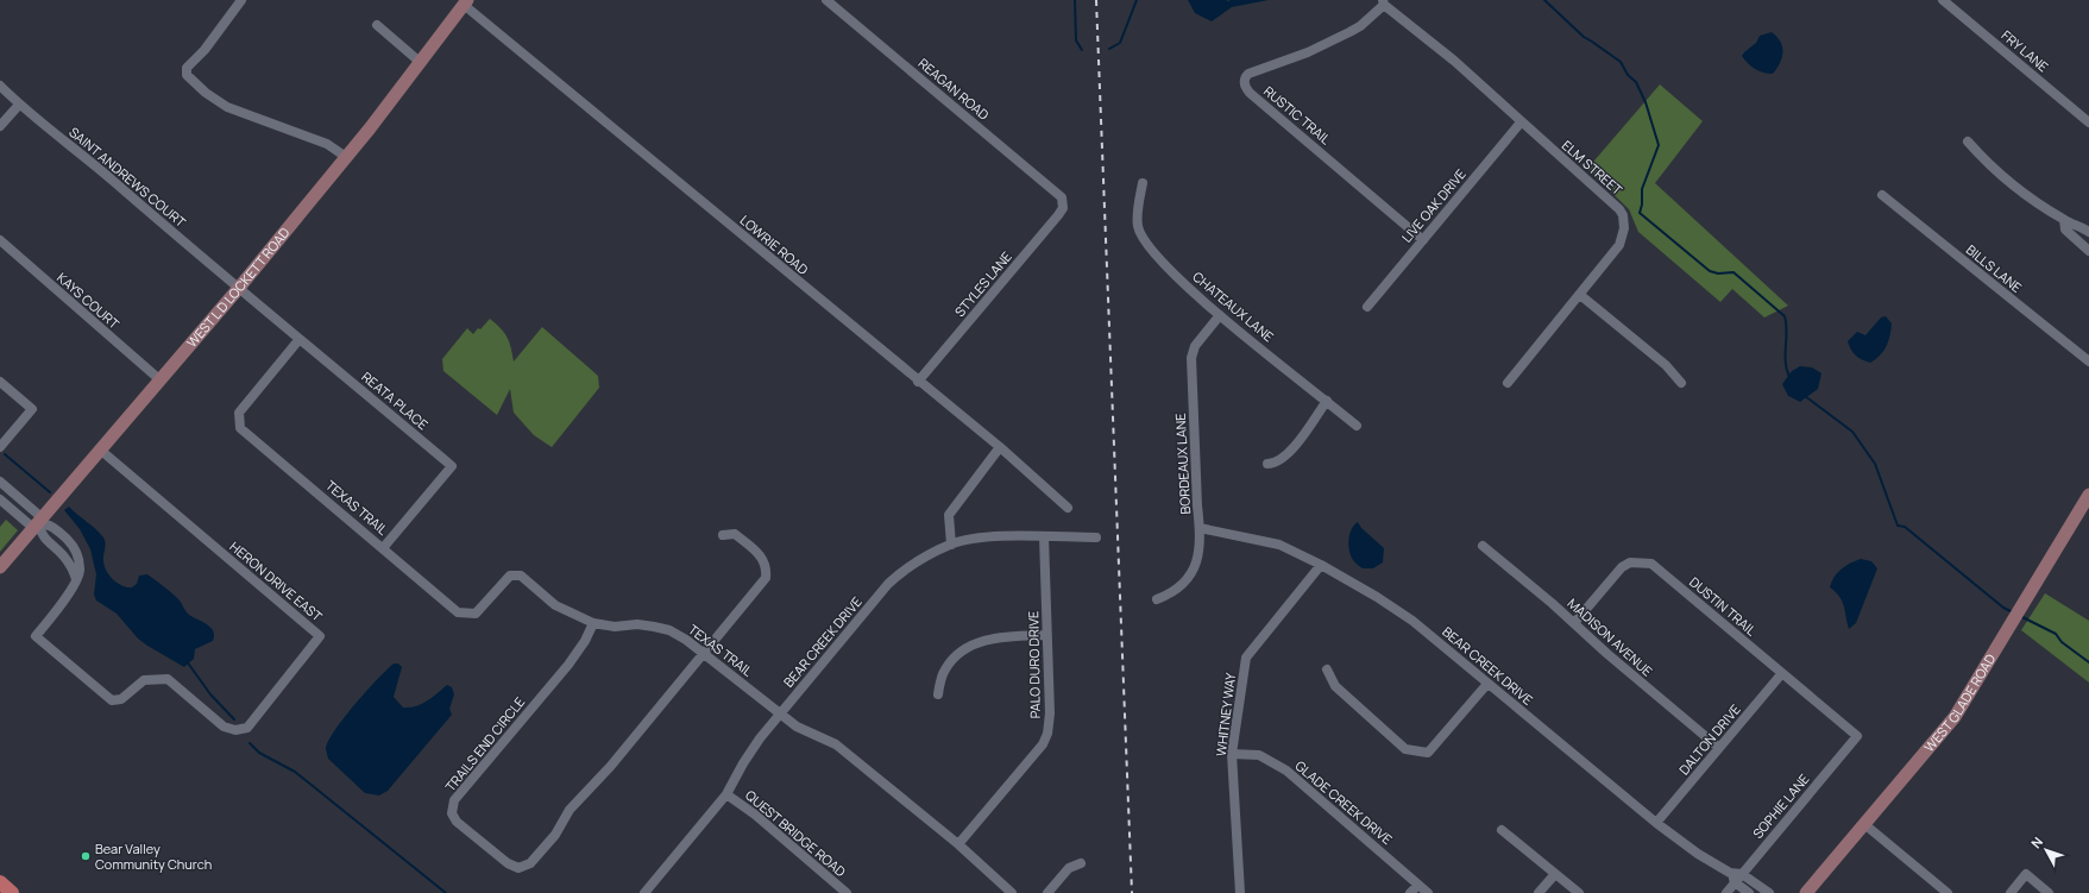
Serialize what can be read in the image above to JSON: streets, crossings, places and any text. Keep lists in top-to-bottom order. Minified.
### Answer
{"streets":{"main road":["WEST L D LOCKETT ROAD","WEST GLADE ROAD"],"street":["FRY LANE","REAGAN ROAD","RUSTIC TRAIL","ELM STREET","SAINT ANDREWS COURT","LIVE OAK DRIVE","LOWRIE ROAD","BILLS LANE","STYLES LANE","KAYS COURT","CHATEAUX LANE","REATA PLACE","BORDEAUX LANE","TEXAS TRAIL","HERON DRIVE EAST","DUSTIN TRAIL","MADISON AVENUE","BEAR CREEK DRIVE","PALO DURO DRIVE","WHITNEY WAY","DALTON DRIVE","TRAILS END CIRCLE","GLADE CREEK DRIVE","SOPHIE LANE","QUEST BRIDGE ROAD"]},"crossings":[["REAGAN ROAD","STYLES LANE"],["RUSTIC TRAIL","ELM STREET"],["RUSTIC TRAIL","LIVE OAK DRIVE"],["ELM STREET","LIVE OAK DRIVE"],["SAINT ANDREWS COURT","WEST L D LOCKETT ROAD"],["SAINT ANDREWS COURT","REATA PLACE"],["LOWRIE ROAD","STYLES LANE"],["LOWRIE ROAD","WEST L D LOCKETT ROAD"],["WEST L D LOCKETT ROAD","KAYS COURT"],["WEST L D LOCKETT ROAD","REATA PLACE"],["WEST L D LOCKETT ROAD","HERON DRIVE EAST"],["CHATEAUX LANE","BORDEAUX LANE"],["REATA PLACE","TEXAS TRAIL"],["BORDEAUX LANE","BEAR CREEK DRIVE"],["TEXAS TRAIL","BEAR CREEK DRIVE"],["TEXAS TRAIL","PALO DURO DRIVE"],["TEXAS TRAIL","TRAILS END CIRCLE"],["DUSTIN TRAIL","MADISON AVENUE"],["DUSTIN TRAIL","DALTON DRIVE"],["DUSTIN TRAIL","SOPHIE LANE"],["MADISON AVENUE","DALTON DRIVE"],["BEAR CREEK DRIVE","PALO DURO DRIVE"],["BEAR CREEK DRIVE","WHITNEY WAY"],["BEAR CREEK DRIVE","DALTON DRIVE"],["BEAR CREEK DRIVE","SOPHIE LANE"],["BEAR CREEK DRIVE","QUEST BRIDGE ROAD"],["WHITNEY WAY","GLADE CREEK DRIVE"]],"places":["Bear Valley Community Church"],"north":"top left"}
